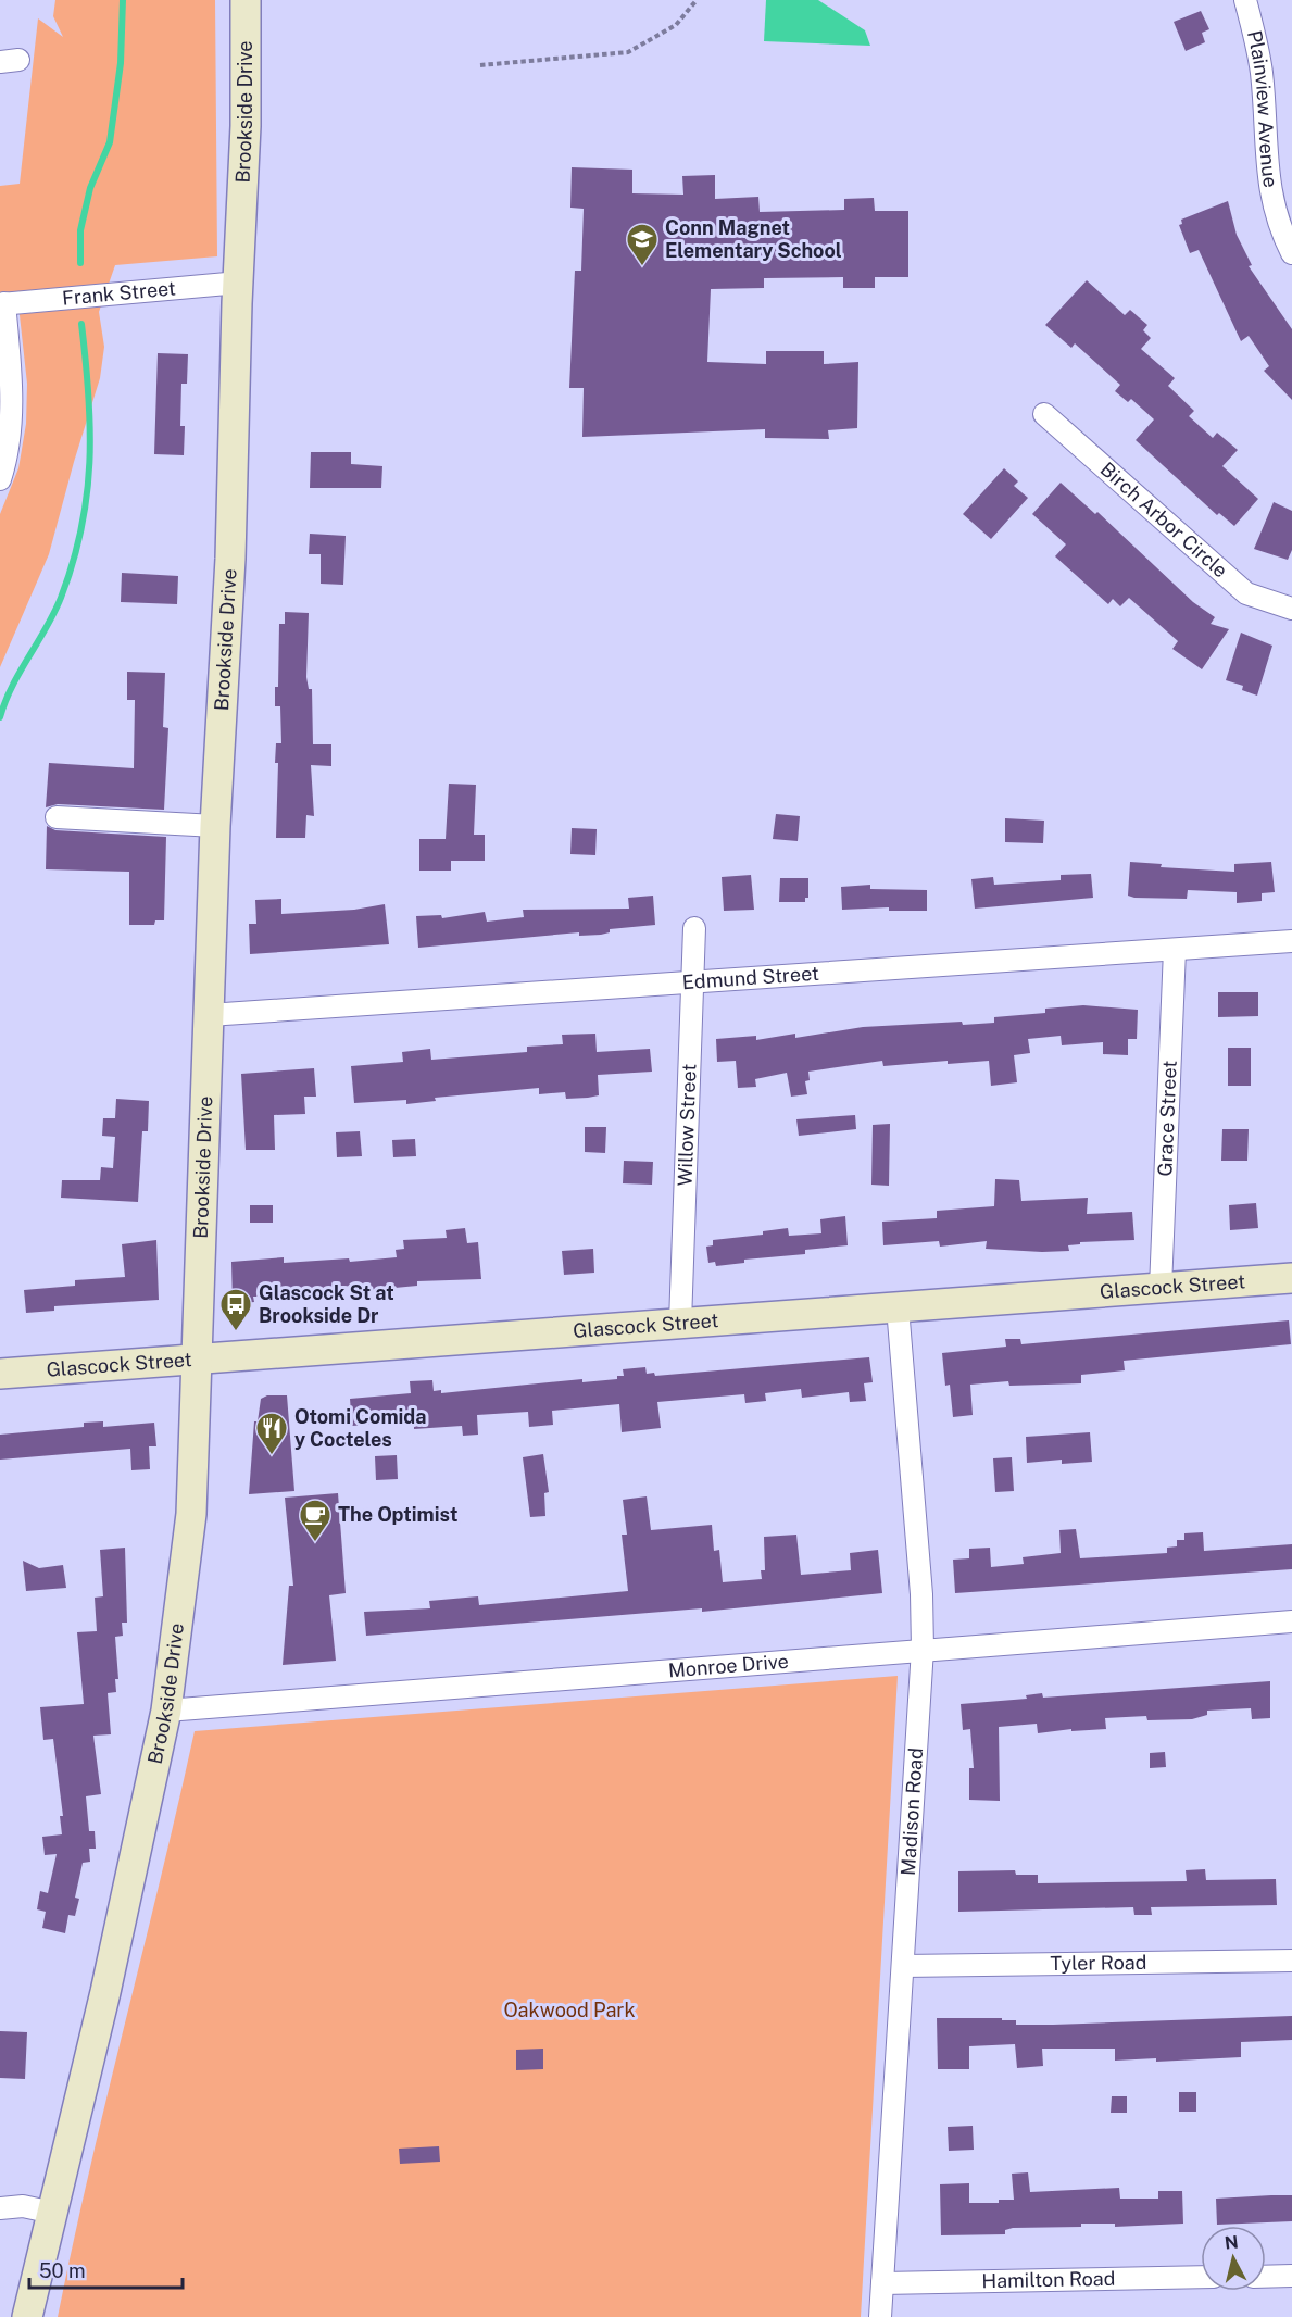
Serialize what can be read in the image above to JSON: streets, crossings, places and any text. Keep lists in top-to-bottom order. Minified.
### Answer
{"streets":{"street":["Plainview Avenue","Brookside Drive","Frank Street","Birch Arbor Circle","Edmund Street","Grace Street","Willow Street","Glascock Street","Monroe Drive","Madison Road","Tyler Road","Hamilton Road"]},"crossings":[["Brookside Drive","Frank Street"],["Brookside Drive","Edmund Street"],["Brookside Drive","Glascock Street"],["Brookside Drive","Monroe Drive"],["Edmund Street","Grace Street"],["Edmund Street","Willow Street"],["Grace Street","Glascock Street"],["Willow Street","Glascock Street"],["Glascock Street","Madison Road"],["Monroe Drive","Madison Road"],["Madison Road","Tyler Road"],["Madison Road","Hamilton Road"]],"parks":["Oakwood Park"],"places":{"school or university":["Conn Magnet Elementary School"],"bus stop":["Glascock St at Brookside Dr"],"restaurant":["Otomi Comida y Cocteles"],"cafe":["The Optimist"]},"scale_bar":"50 m","north":"top"}
